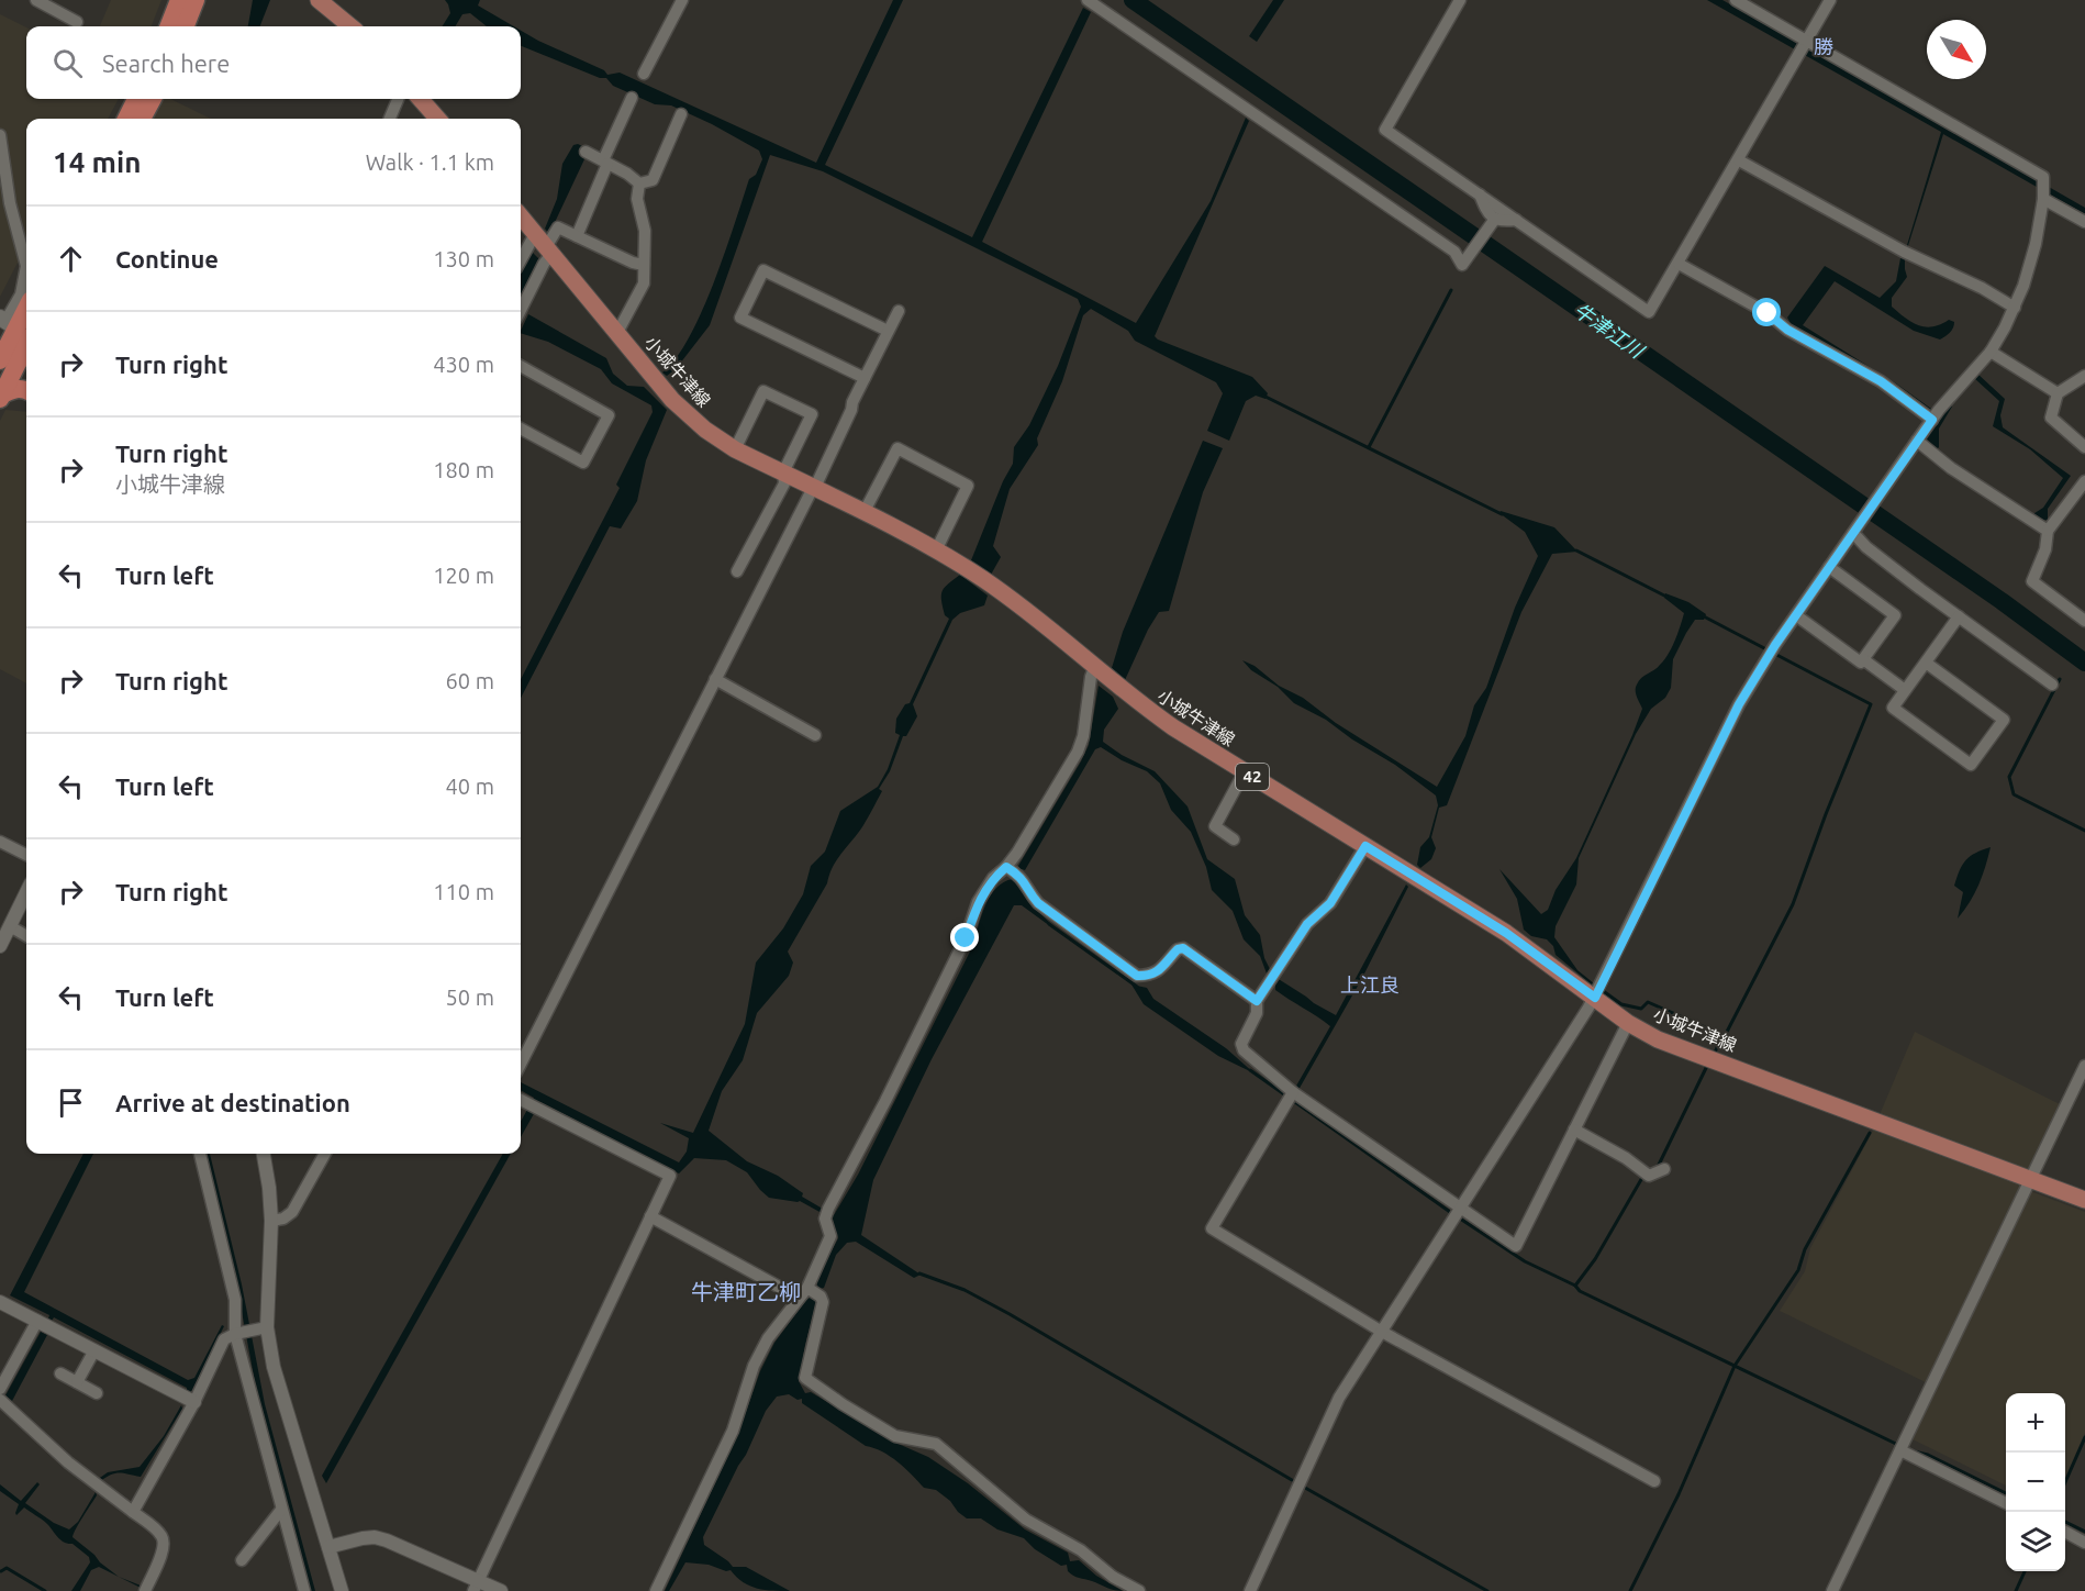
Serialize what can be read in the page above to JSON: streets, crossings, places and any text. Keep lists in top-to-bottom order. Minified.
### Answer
{"streets":{"main road":["小城牛津線","42"]},"districts":["勝","上江良","牛津町乙柳"],"water":["牛津江川"],"north":"bottom right","page":{"search":"Search here","heading":["14 min","Walk · 1.1 km"],"list":[["Continue","130 m"],["Turn right","430 m"],["Turn right","小城牛津線","180 m"],["Turn left","120 m"],["Turn right","60 m"],["Turn left","40 m"],["Turn right","110 m"],["Turn left","50 m"],"Arrive at destination"],"map_buttons":["+","−"]}}
